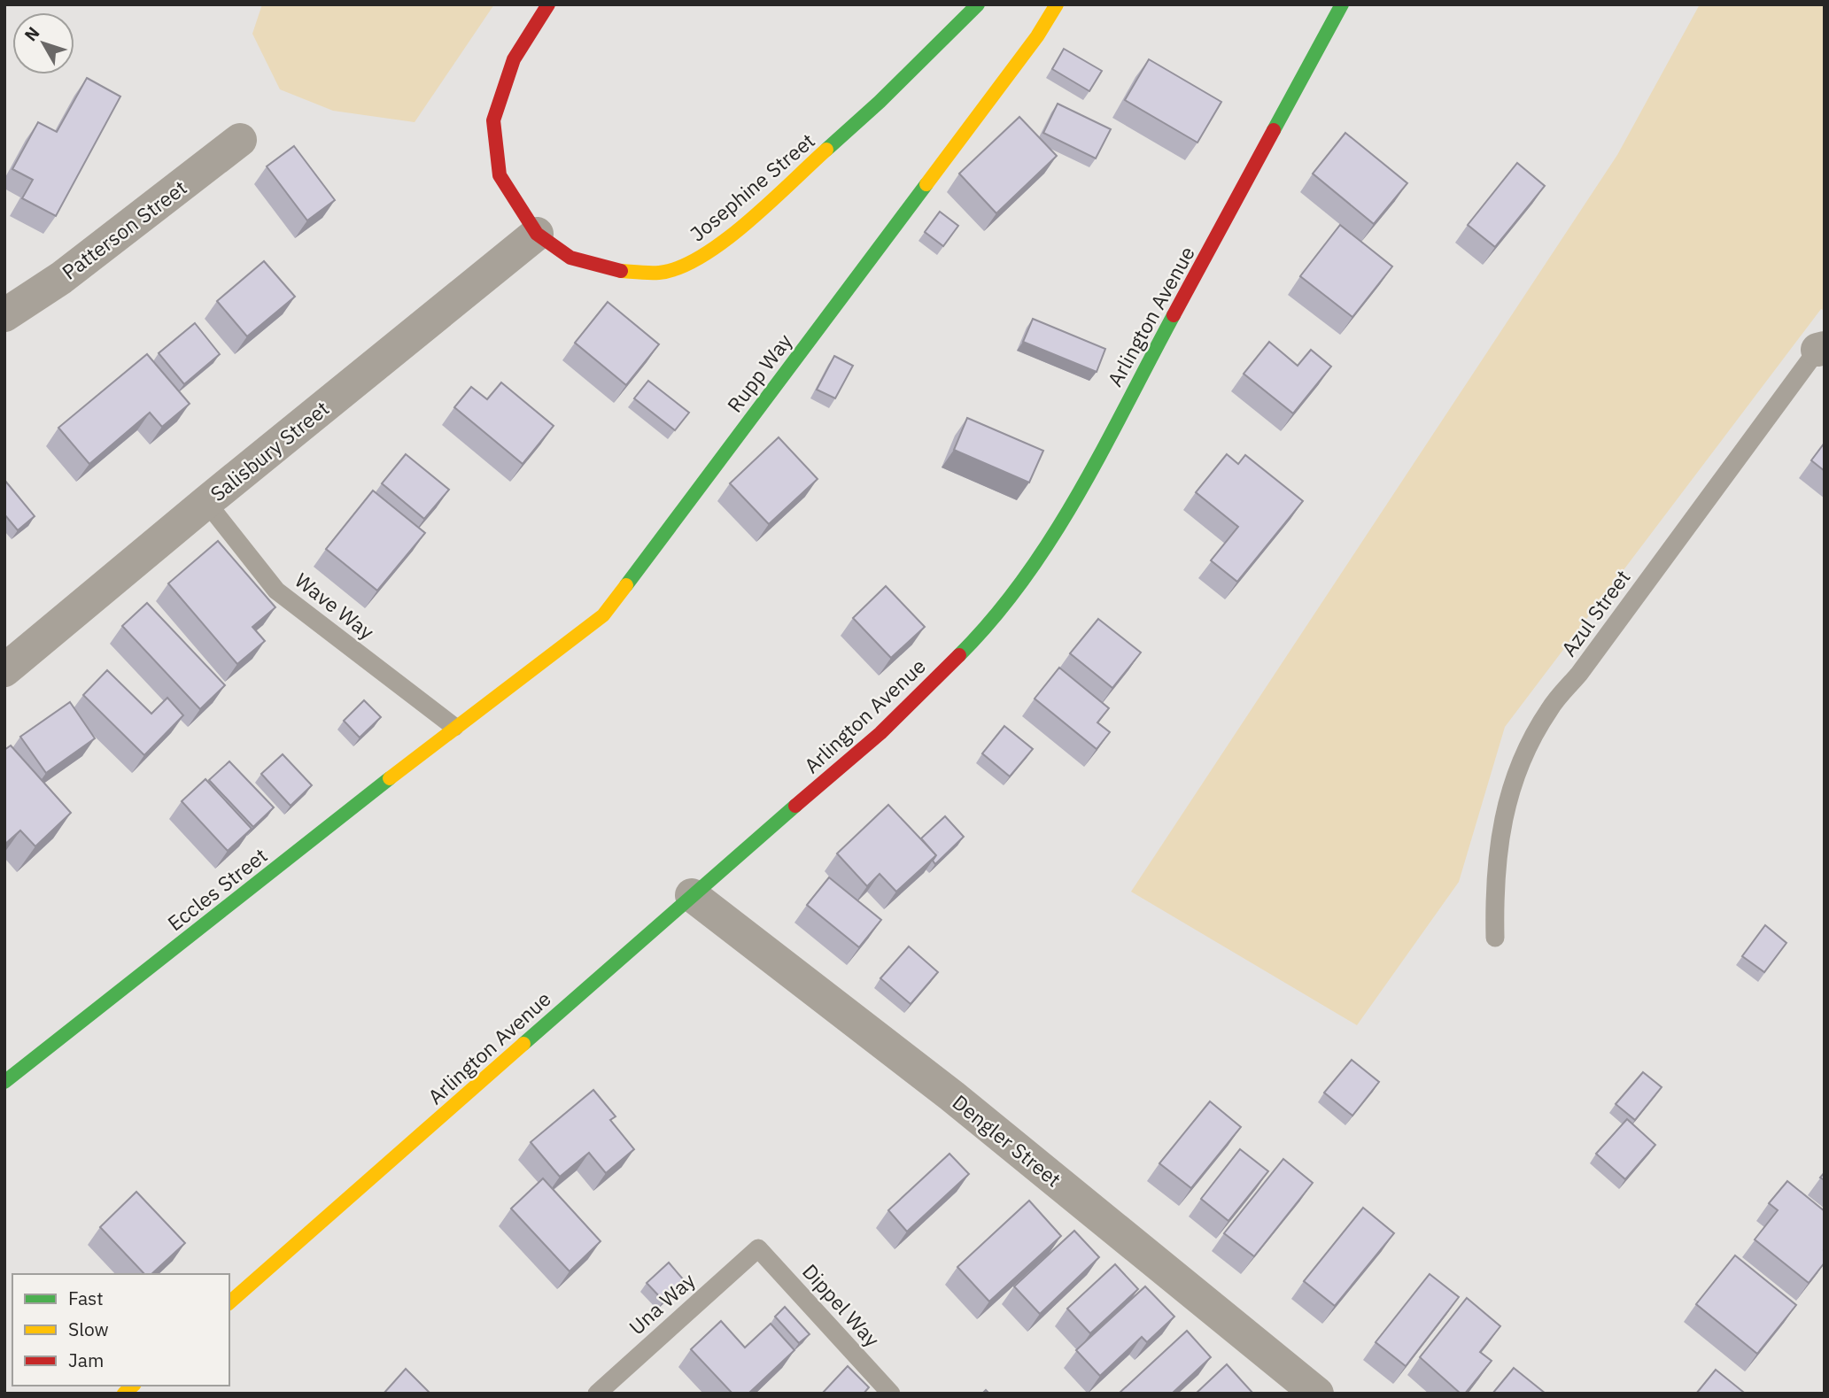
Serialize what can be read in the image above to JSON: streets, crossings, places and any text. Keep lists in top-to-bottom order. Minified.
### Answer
{"streets":{"street":["Josephine Street","Patterson Street","Arlington Avenue","Rupp Way","Salisbury Street","Eccles Street","Dengler Street"],"lane":["Wave Way","Azul Street","Una Way","Dippel Way"]},"crossings":[["Josephine Street","Salisbury Street"],["Arlington Avenue","Dengler Street"],["Rupp Way","Wave Way"],["Rupp Way","Eccles Street"],["Salisbury Street","Wave Way"],["Wave Way","Eccles Street"],["Una Way","Dippel Way"]],"legend":["Fast","Slow","Jam"],"north":"top left"}
